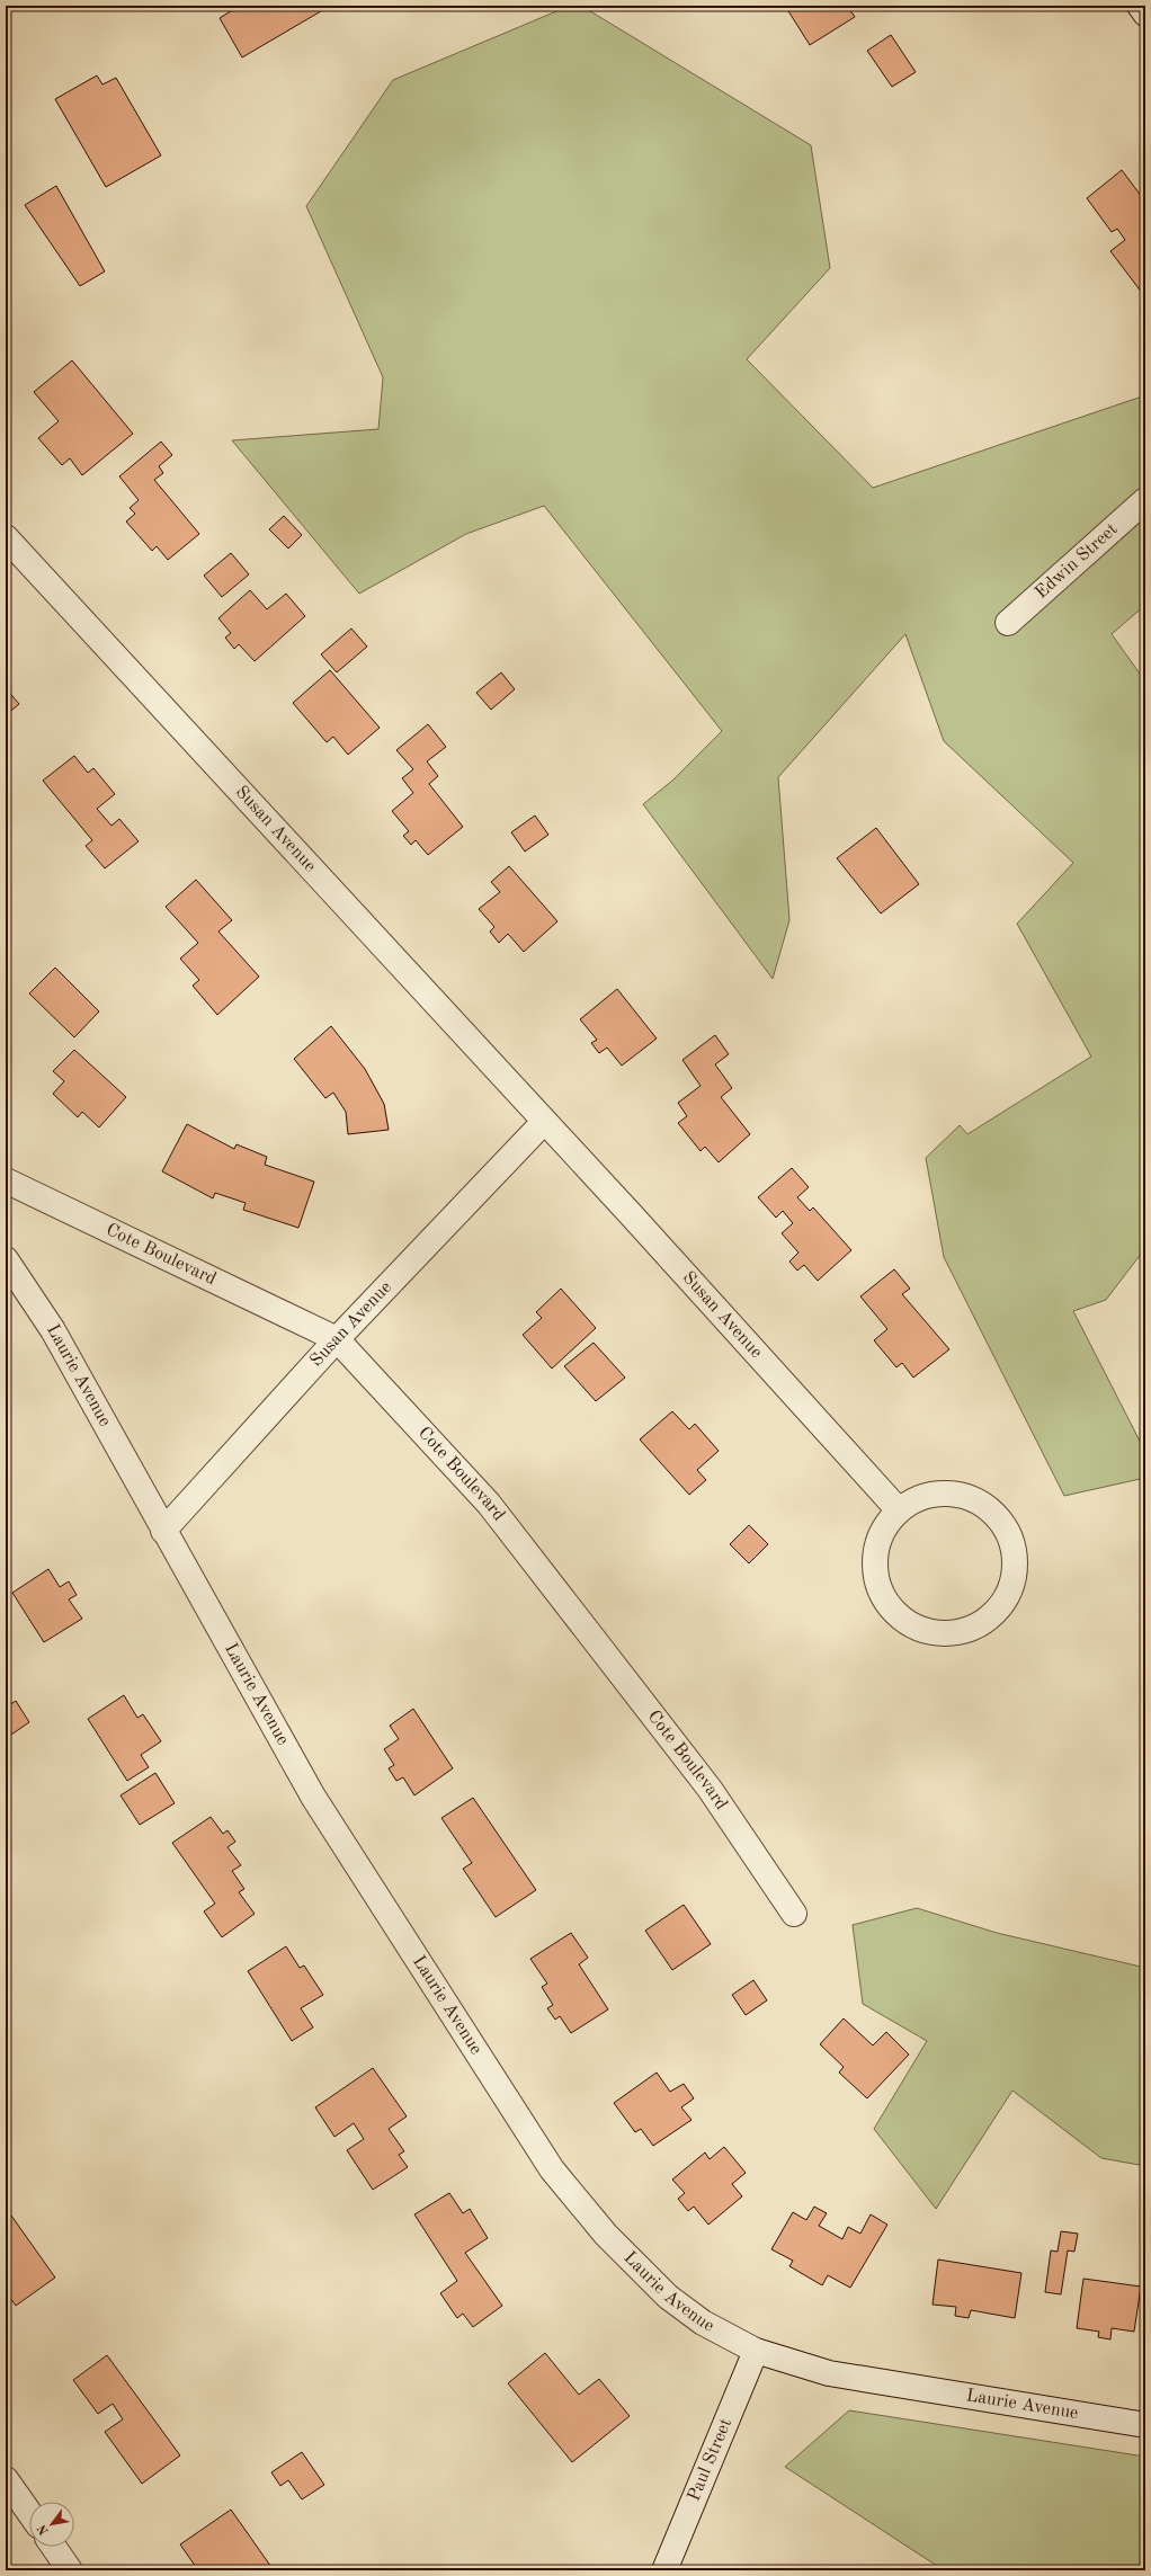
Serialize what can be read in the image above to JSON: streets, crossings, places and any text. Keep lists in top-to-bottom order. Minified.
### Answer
{"streets":{"street":["Edwin Street","Susan Avenue","Cote Boulevard","Laurie Avenue","Paul Street"]},"crossings":[["Susan Avenue","Cote Boulevard"],["Susan Avenue","Laurie Avenue"],["Laurie Avenue","Paul Street"]],"north":"bottom left"}
